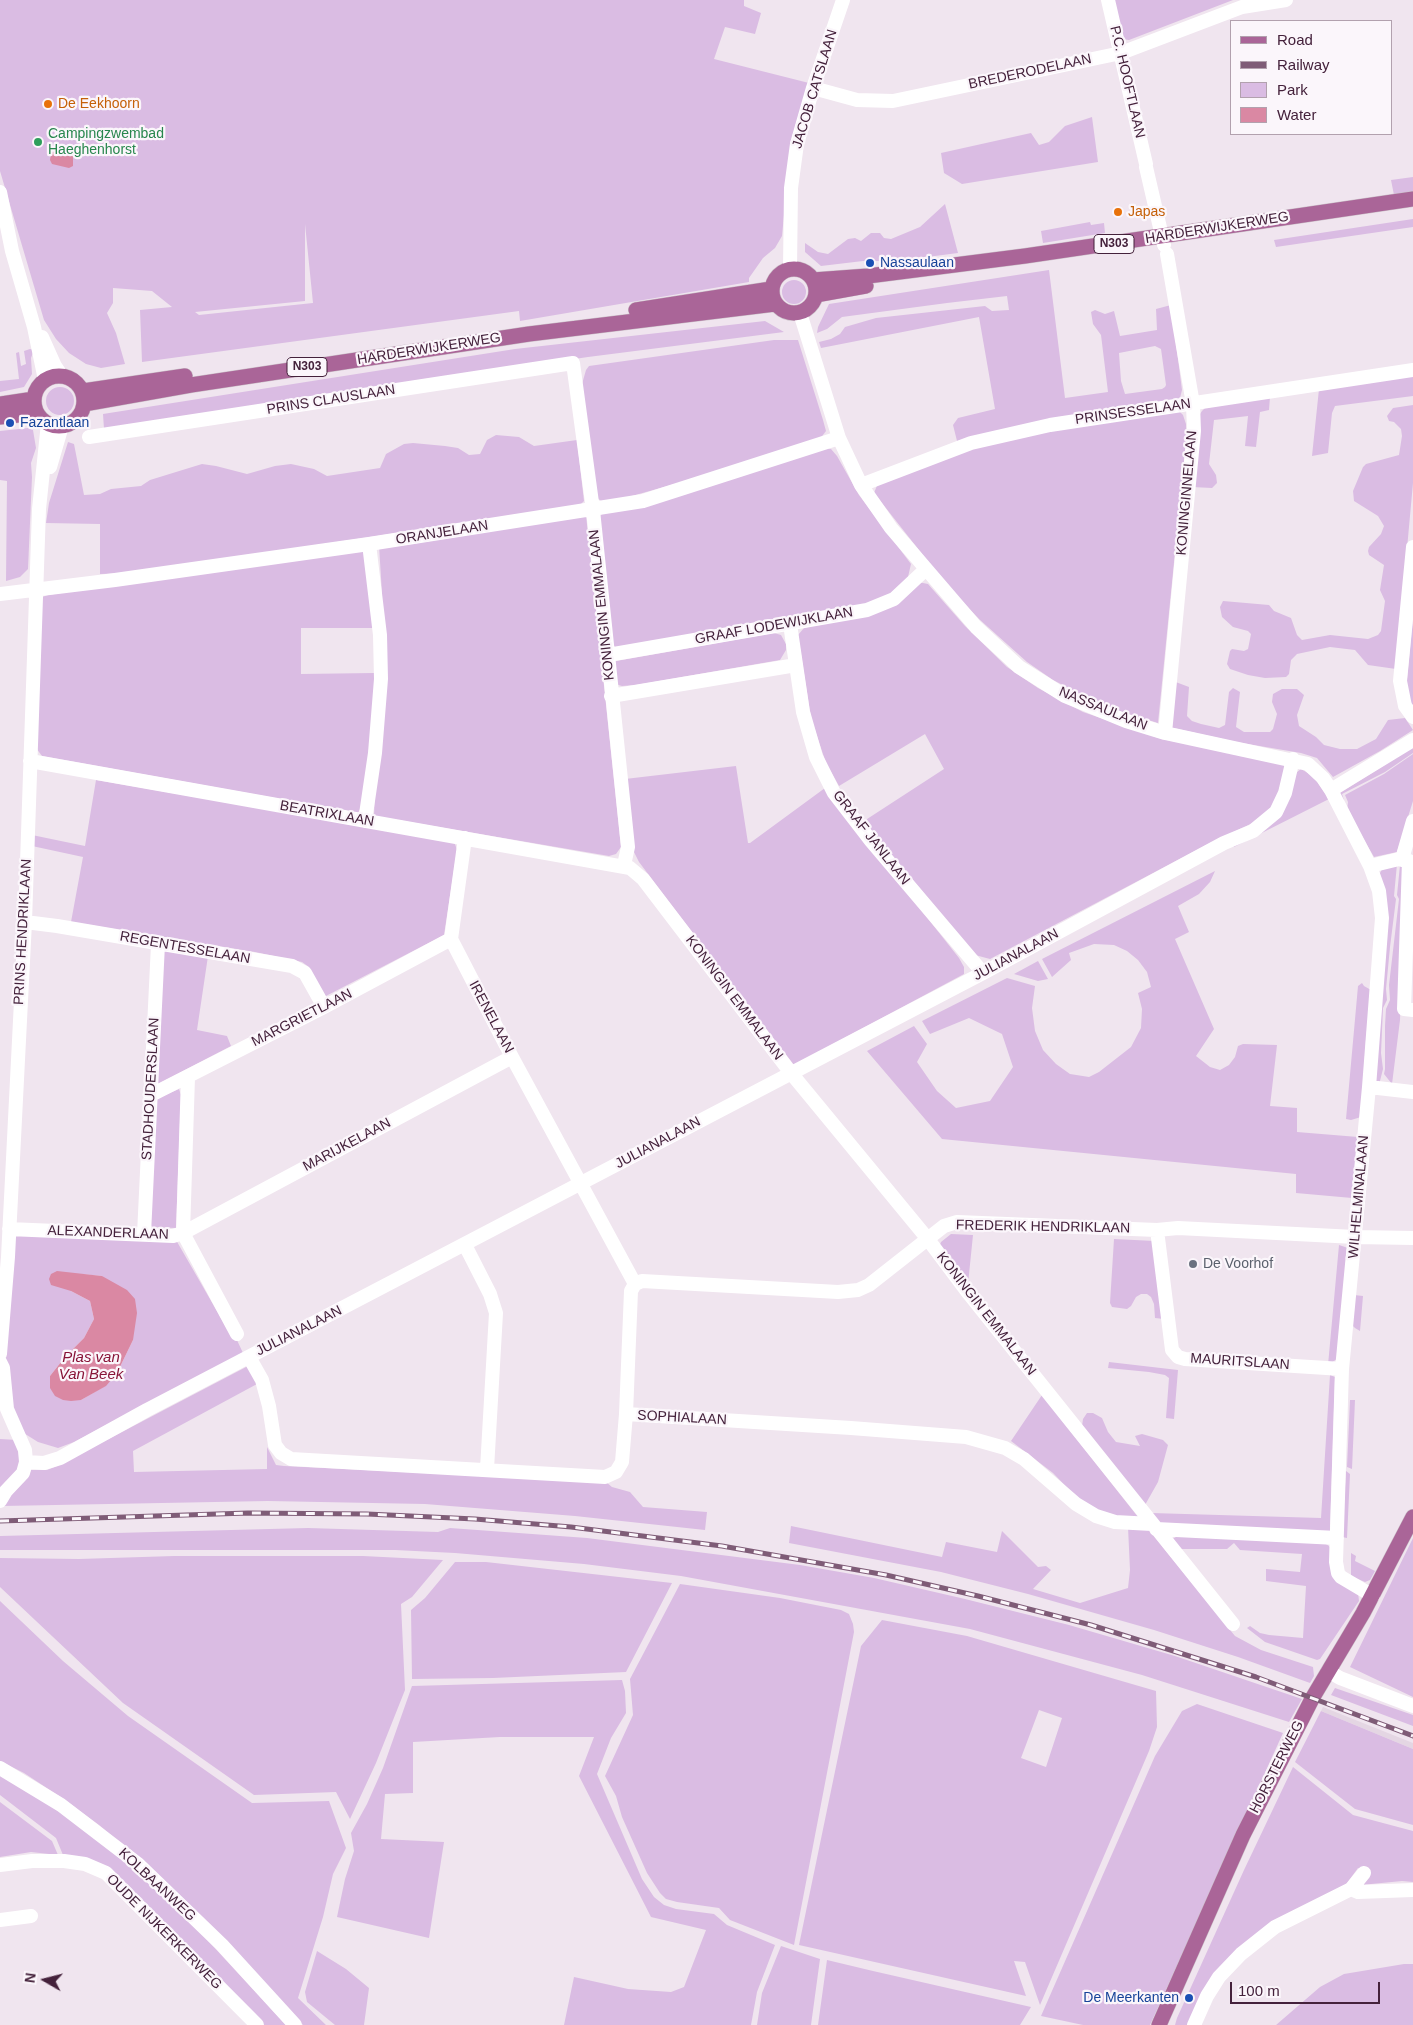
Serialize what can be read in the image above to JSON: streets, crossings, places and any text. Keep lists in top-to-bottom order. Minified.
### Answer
{"streets":{"main road":["HARDERWIJKERWEG","N303","HORSTERWEG"],"street":["BREDERODELAAN","P.C. HOOFTLAAN","JACOB CATSLAAN","PRINS CLAUSLAAN","PRINSESSELAAN","KONINGINNELAAN","ORANJELAAN","KONINGIN EMMALAAN","GRAAF LODEWIJKLAAN","NASSAULAAN","BEATRIXLAAN","GRAAF JANLAAN","PRINS HENDRIKLAAN","REGENTESSELAAN","JULIANALAAN","IRENELAAN","MARGRIETLAAN","STADHOUDERSLAAN","MARIJKELAAN","WILHELMINALAAN","FREDERIK HENDRIKLAAN","ALEXANDERLAAN","MAURITSLAAN","SOPHIALAAN","KOLBAANWEG","OUDE NIJKERKERWEG"]},"crossings":[["BREDERODELAAN","P.C. HOOFTLAAN"],["BREDERODELAAN","JACOB CATSLAAN"],["P.C. HOOFTLAAN","HARDERWIJKERWEG"],["P.C. HOOFTLAAN","KONINGINNELAAN"],["JACOB CATSLAAN","HARDERWIJKERWEG"],["JACOB CATSLAAN","N303"],["JACOB CATSLAAN","NASSAULAAN"],["HARDERWIJKERWEG","N303"],["HARDERWIJKERWEG","KONINGINNELAAN"],["HARDERWIJKERWEG","NASSAULAAN"],["HARDERWIJKERWEG","PRINS HENDRIKLAAN"],["N303","NASSAULAAN"],["PRINS CLAUSLAAN","KONINGIN EMMALAAN"],["PRINSESSELAAN","KONINGINNELAAN"],["PRINSESSELAAN","NASSAULAAN"],["KONINGINNELAAN","NASSAULAAN"],["ORANJELAAN","KONINGIN EMMALAAN"],["ORANJELAAN","NASSAULAAN"],["ORANJELAAN","PRINS HENDRIKLAAN"],["KONINGIN EMMALAAN","GRAAF LODEWIJKLAAN"],["KONINGIN EMMALAAN","BEATRIXLAAN"],["KONINGIN EMMALAAN","JULIANALAAN"],["KONINGIN EMMALAAN","FREDERIK HENDRIKLAAN"],["KONINGIN EMMALAAN","SOPHIALAAN"],["GRAAF LODEWIJKLAAN","NASSAULAAN"],["GRAAF LODEWIJKLAAN","GRAAF JANLAAN"],["NASSAULAAN","JULIANALAAN"],["NASSAULAAN","WILHELMINALAAN"],["BEATRIXLAAN","PRINS HENDRIKLAAN"],["GRAAF JANLAAN","JULIANALAAN"],["PRINS HENDRIKLAAN","REGENTESSELAAN"],["PRINS HENDRIKLAAN","ALEXANDERLAAN"],["REGENTESSELAAN","MARGRIETLAAN"],["REGENTESSELAAN","STADHOUDERSLAAN"],["JULIANALAAN","IRENELAAN"],["JULIANALAAN","SOPHIALAAN"],["IRENELAAN","MARGRIETLAAN"],["IRENELAAN","MARIJKELAAN"],["IRENELAAN","FREDERIK HENDRIKLAAN"],["MARGRIETLAAN","STADHOUDERSLAAN"],["STADHOUDERSLAAN","ALEXANDERLAAN"],["MARIJKELAAN","ALEXANDERLAAN"],["WILHELMINALAAN","FREDERIK HENDRIKLAAN"],["WILHELMINALAAN","MAURITSLAAN"],["WILHELMINALAAN","HORSTERWEG"],["FREDERIK HENDRIKLAAN","MAURITSLAAN"]],"water":["Plas van Van Beek"],"places":["De Eekhoorn","Campingzwembad Haeghenhorst","Japas","Nassaulaan","Fazantlaan","De Voorhof","De Meerkanten"],"legend":["Road","Railway","Park","Water"],"scale_bar":"100 m","north":"left"}
